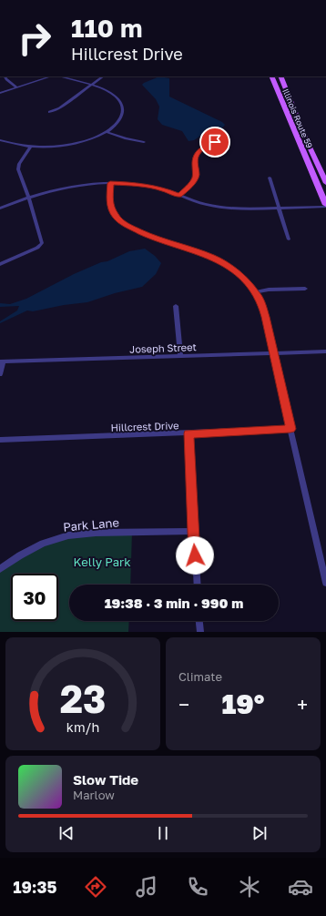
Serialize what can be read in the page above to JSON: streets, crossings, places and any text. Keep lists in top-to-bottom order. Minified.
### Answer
{"streets":{"main road":["Illinois Route 59"],"street":["Joseph Street","Hillcrest Drive","Park Lane"]},"parks":["Kelly Park"],"page":{"turn":["110 m","Hillcrest Drive"],"limit":"30","trip":"19:38 · 3 min · 990 m","tile":"Climate","heat":["−","19°","+"],"song":["Slow Tide","Marlow"],"tabs":"19:35","gauge":["23","km/h"]}}
